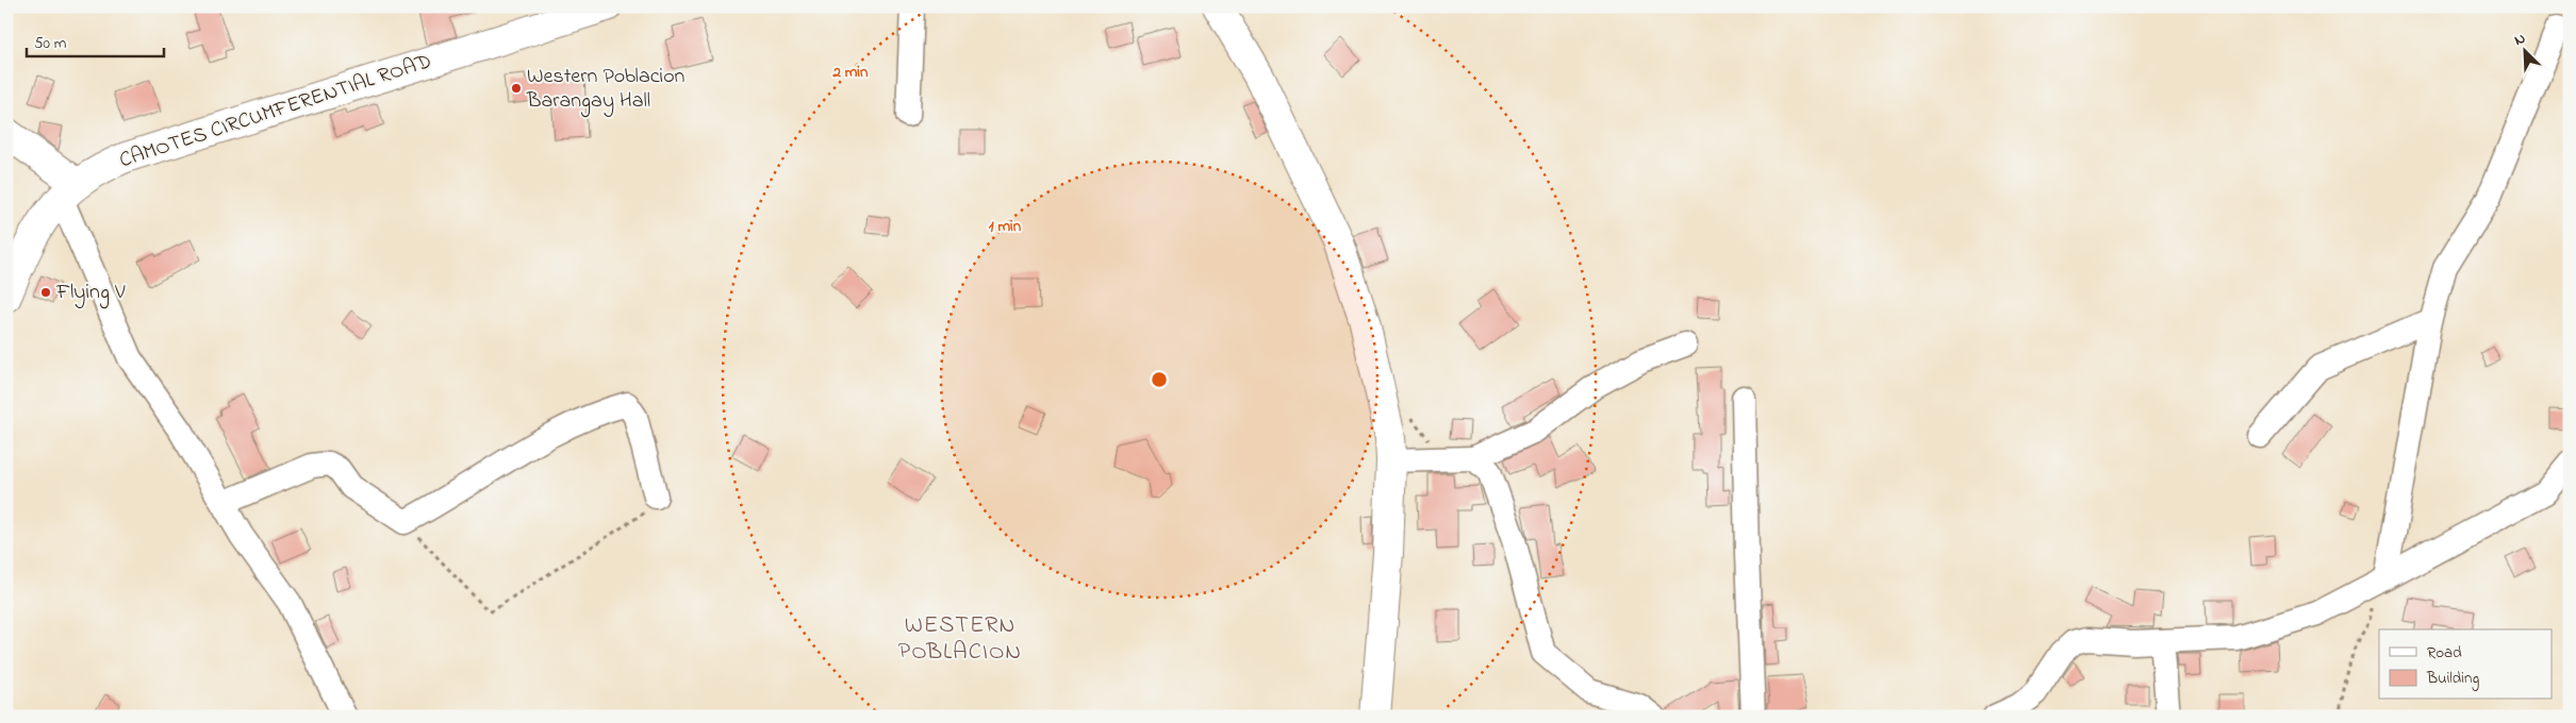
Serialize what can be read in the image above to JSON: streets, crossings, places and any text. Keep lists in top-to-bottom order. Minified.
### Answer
{"streets":{"main road":["CAMOTES CIRCUMFERENTIAL ROAD"]},"districts":["WESTERN POBLACION"],"places":["Western Poblacion Barangay Hall","Flying V"],"legend":["Road","Building"],"scale_bar":"50 m","north":"top left","rings":["2 min","1 min"]}
